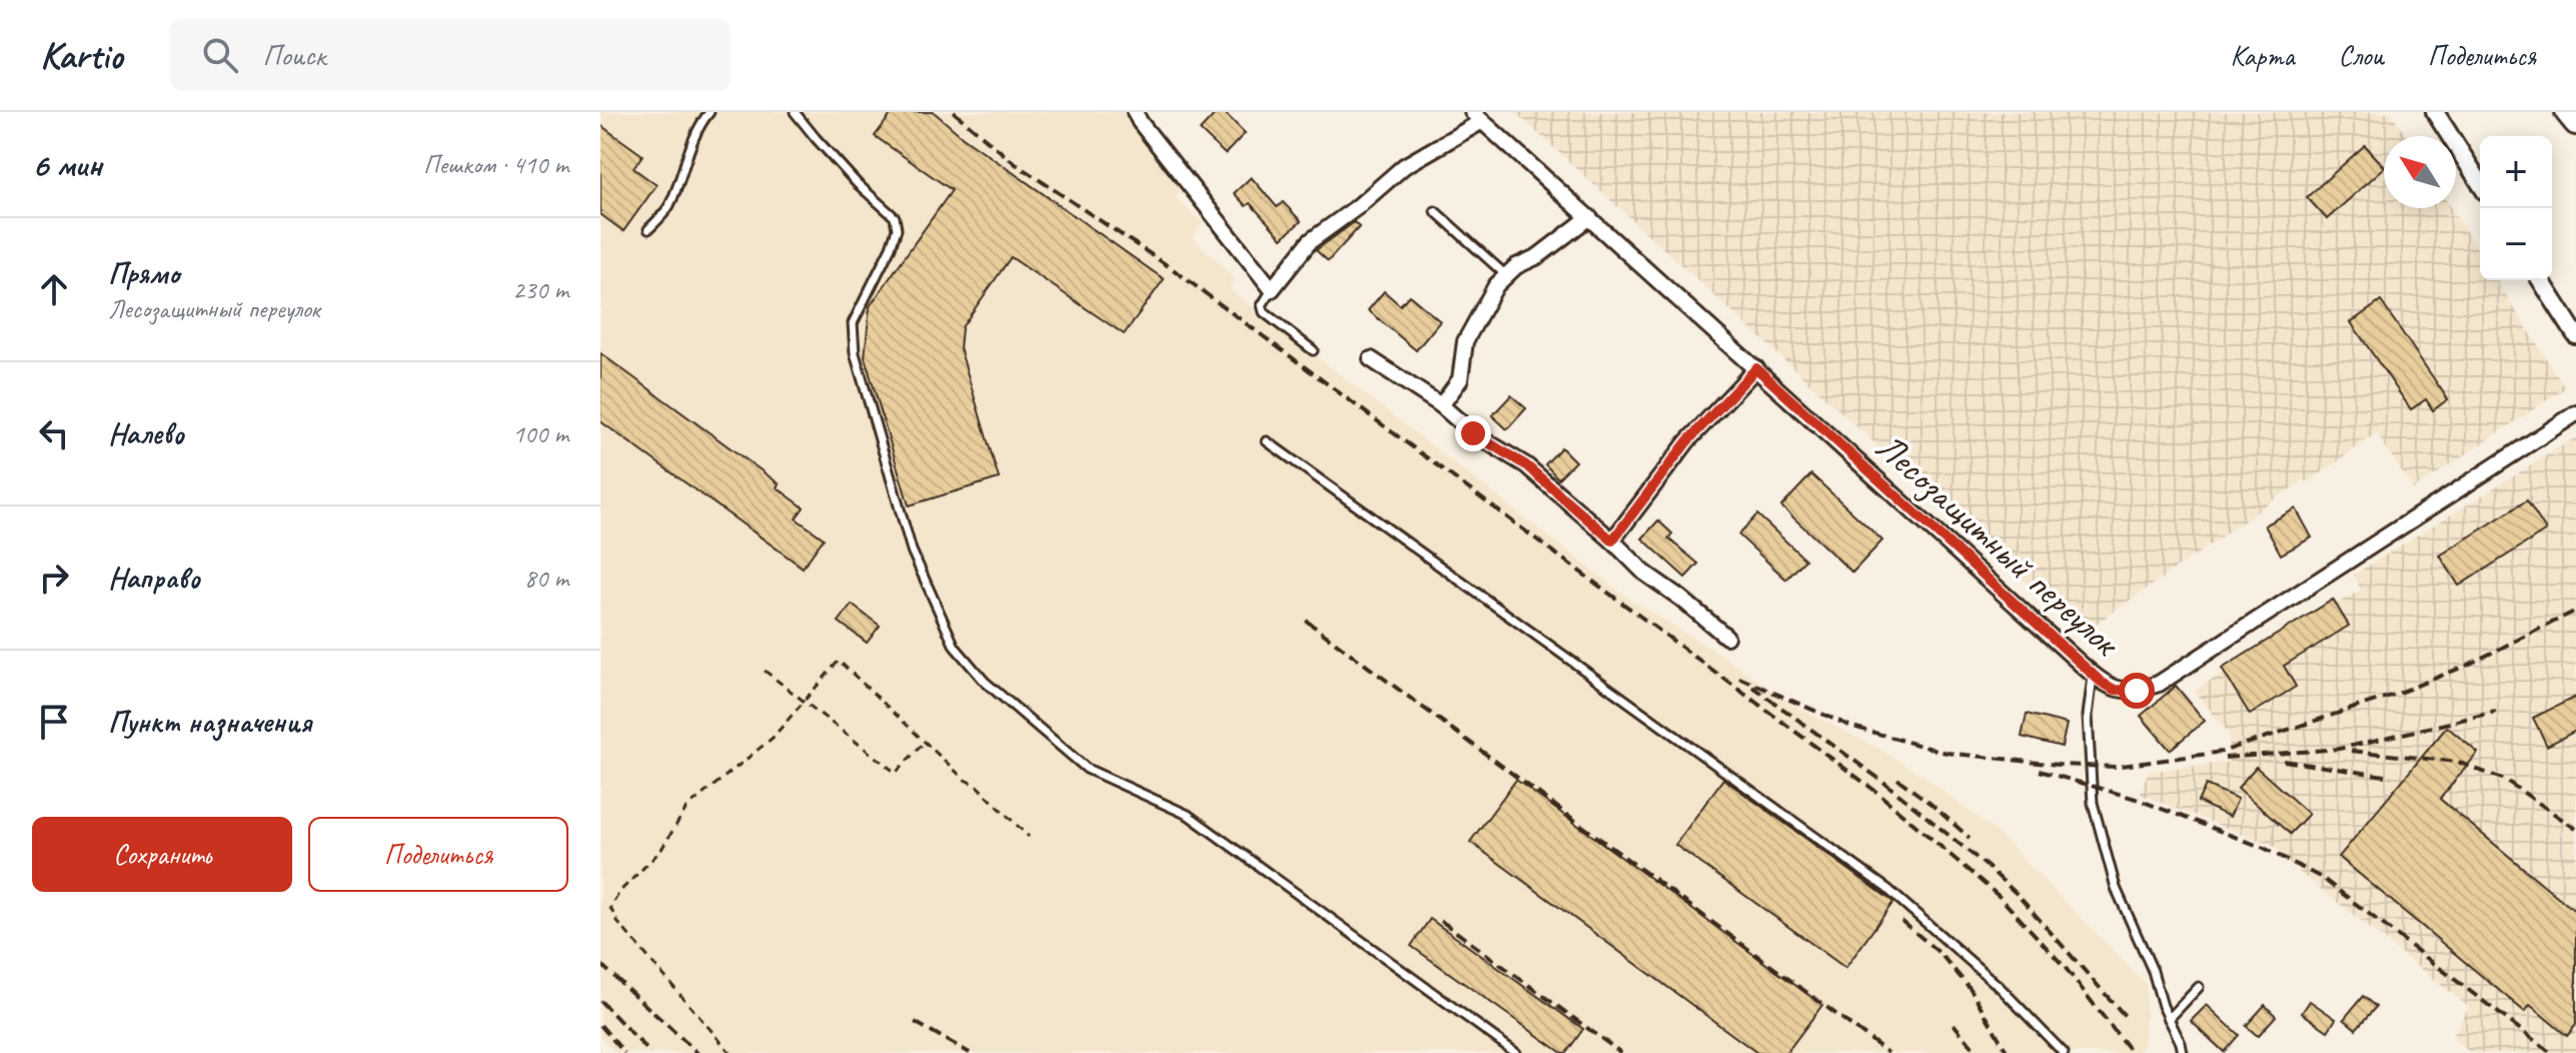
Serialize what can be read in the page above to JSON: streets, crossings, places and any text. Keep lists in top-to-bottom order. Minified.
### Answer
{"streets":{"street":["Лесозащитный переулок"]},"north":"top left","page":{"header":"Kartio","search":"Поиск","nav":["Карта","Слои","Поделиться"],"heading":["6 мин","Пешком · 410 m"],"map_buttons":["+","−"],"list":[["Прямо","Лесозащитный переулок","230 m"],["Налево","100 m"],["Направо","80 m"],"Пункт назначения"],"buttons":["Сохранить","Поделиться"]}}
